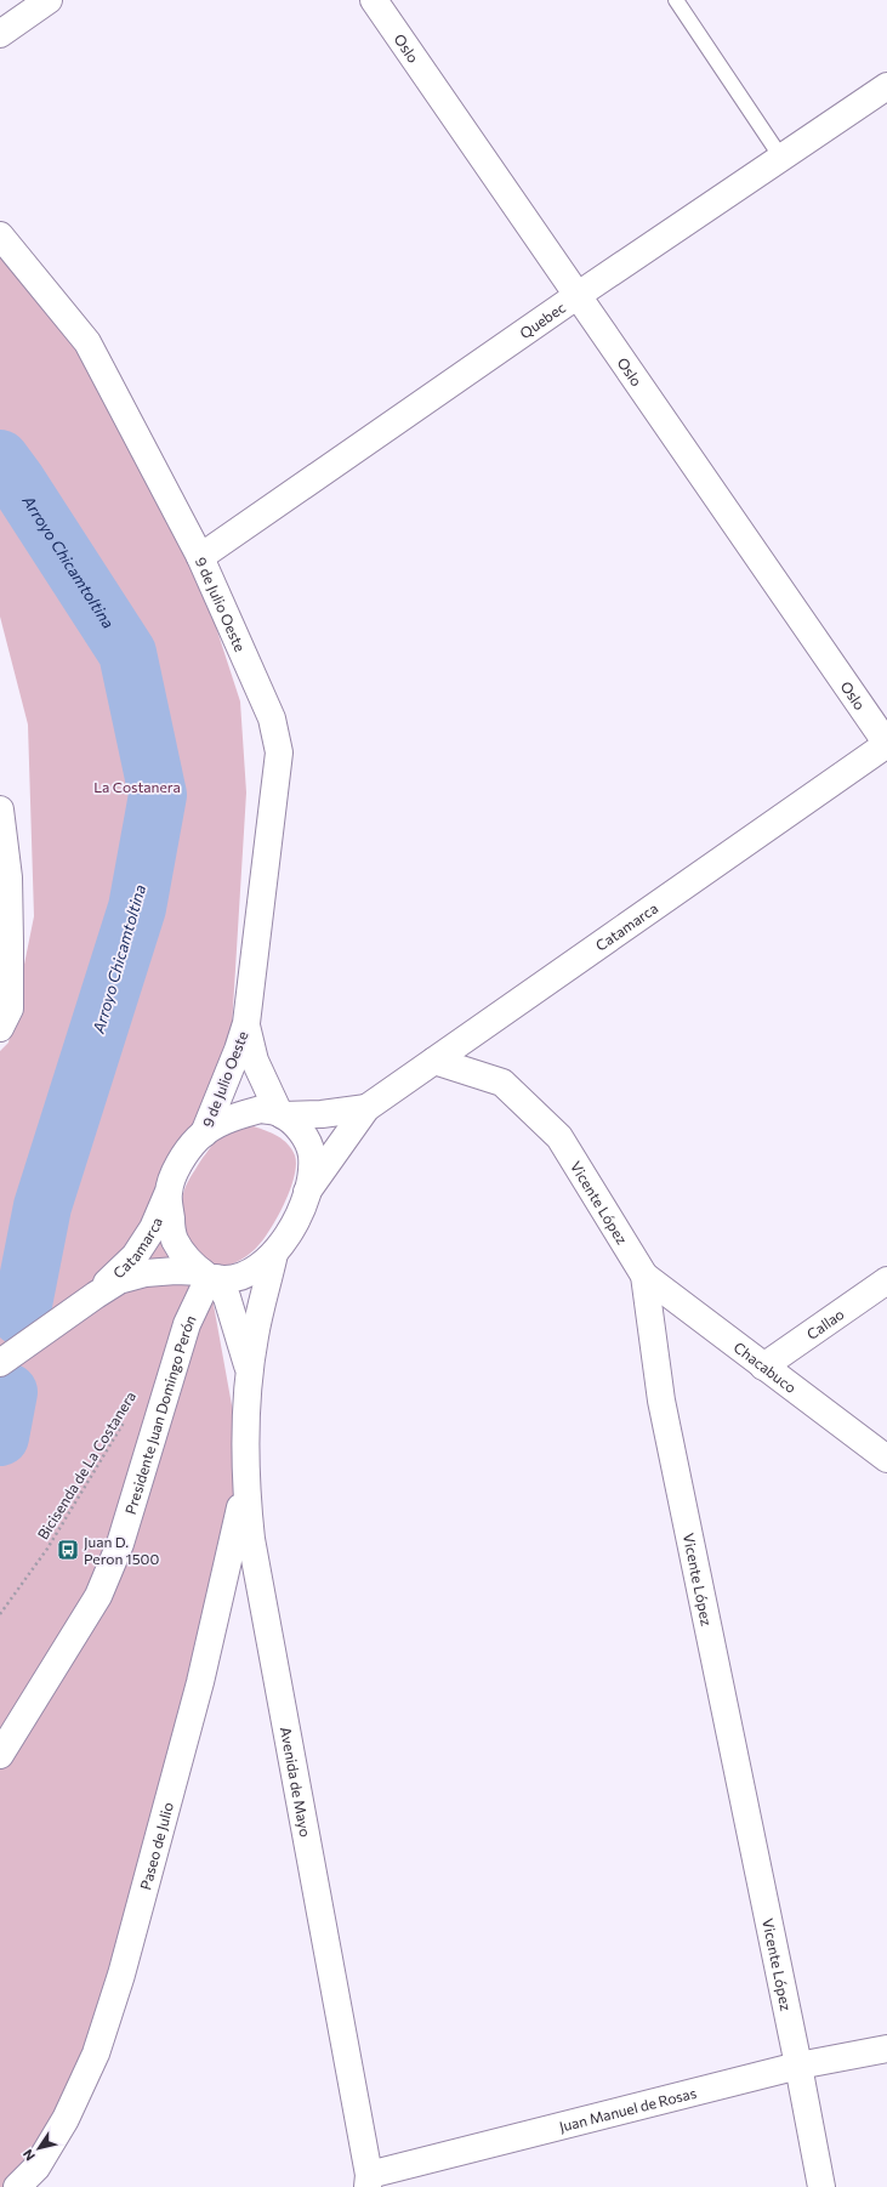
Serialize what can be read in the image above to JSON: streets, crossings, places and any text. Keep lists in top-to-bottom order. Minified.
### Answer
{"streets":{"street":["Oslo","Quebec","9 de Julio Oeste","Catamarca","Vicente López","Callao","Chacabuco","Presidente Juan Domingo Perón","Avenida de Mayo","Paseo de Julio","Juan Manuel de Rosas"],"path":["Bicisenda de La Costanera"]},"crossings":[["Oslo","Quebec"],["Oslo","Catamarca"],["Quebec","9 de Julio Oeste"],["9 de Julio Oeste","Catamarca"],["9 de Julio Oeste","Presidente Juan Domingo Perón"],["9 de Julio Oeste","Avenida de Mayo"],["Catamarca","Vicente López"],["Catamarca","Presidente Juan Domingo Perón"],["Catamarca","Avenida de Mayo"],["Vicente López","Chacabuco"],["Vicente López","Juan Manuel de Rosas"],["Callao","Chacabuco"],["Presidente Juan Domingo Perón","Avenida de Mayo"],["Avenida de Mayo","Paseo de Julio"],["Avenida de Mayo","Juan Manuel de Rosas"]],"water":["Arroyo Chicamtoltina"],"parks":["La Costanera"],"places":{"bus stop":["Juan D. Peron 1500"]},"north":"bottom left"}
